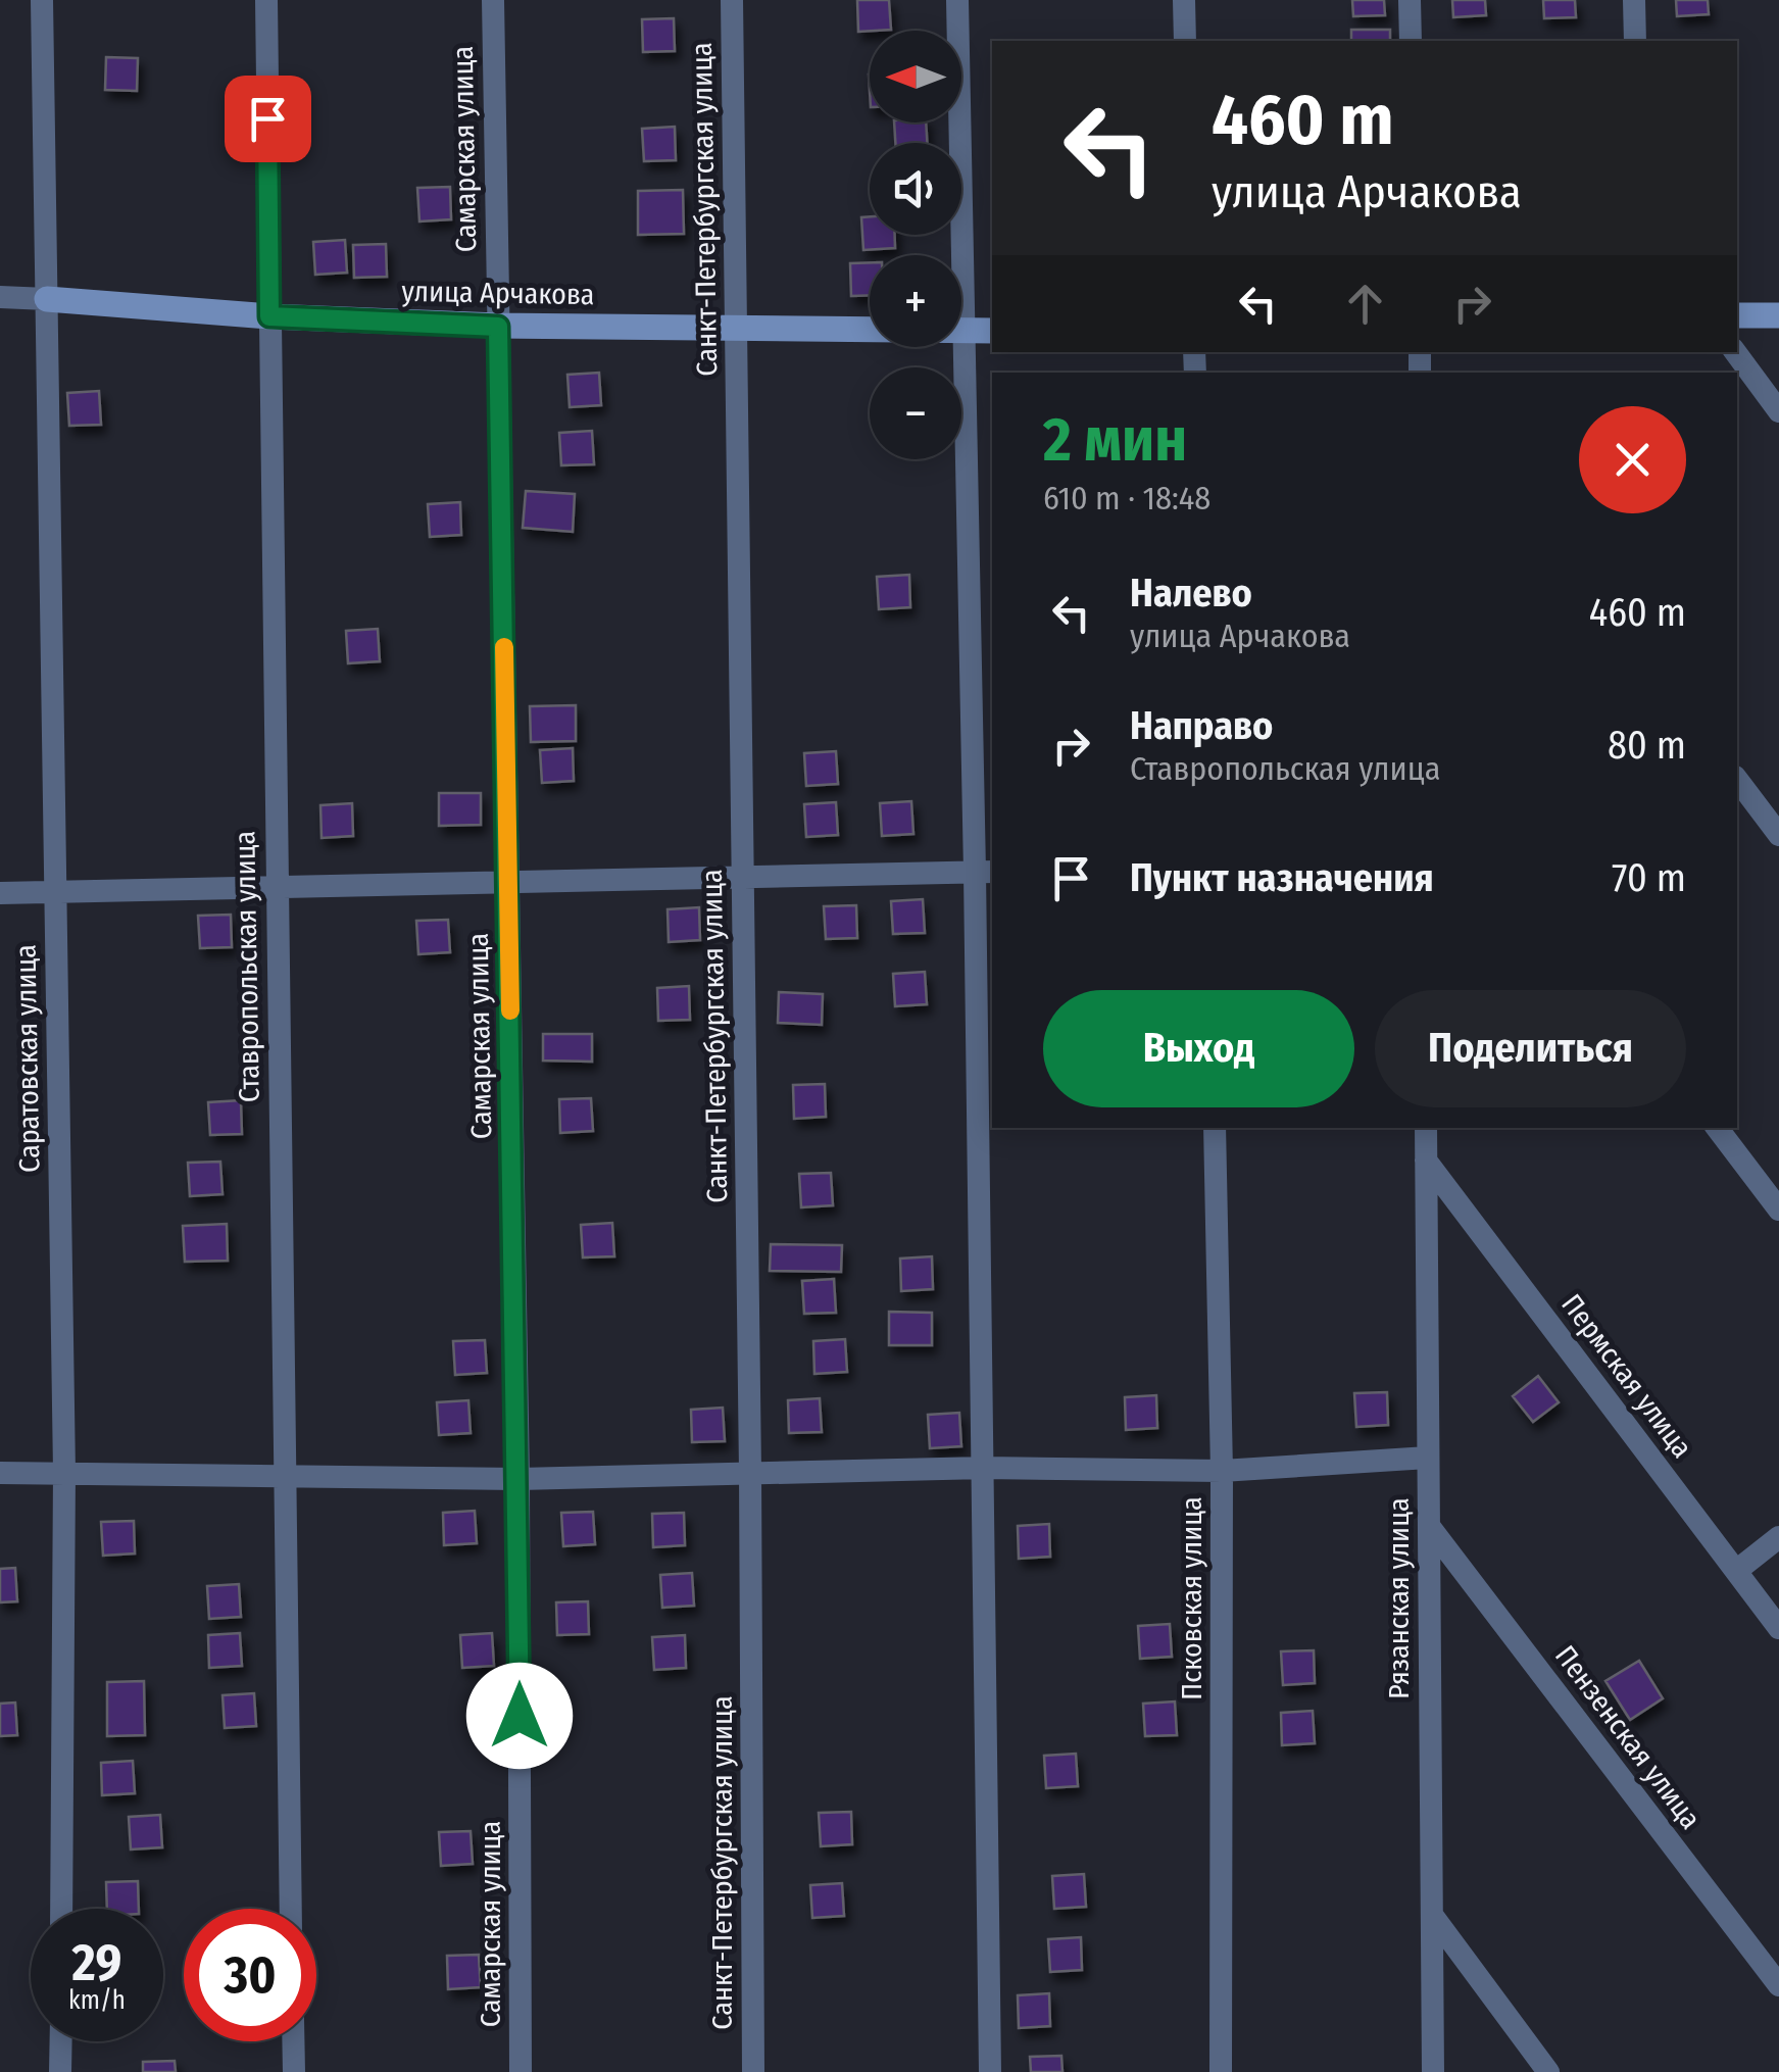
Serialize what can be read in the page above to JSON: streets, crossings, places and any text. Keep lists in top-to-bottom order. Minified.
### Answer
{"streets":{"street":["Самарская улица","Санкт-Петербургская улица","улица Арчакова","Ставропольская улица","Саратовская улица","Пермская улица","Псковская улица","Рязанская улица","Пензенская улица"]},"crossings":[["Самарская улица","улица Арчакова"],["Санкт-Петербургская улица","улица Арчакова"],["улица Арчакова","Ставропольская улица"],["улица Арчакова","Саратовская улица"],["Пермская улица","Рязанская улица"],["Рязанская улица","Пензенская улица"]],"north":"left","page":{"map_buttons":["+","−"],"turn":["460 m","улица Арчакова"],"heading":["2 мин","610 m · 18:48"],"list":[{"name":"Налево","note":"улица Арчакова","value":"460 m"},{"name":"Направо","note":"Ставропольская улица","value":"80 m"},{"name":"Пункт назначения","value":"70 m"}],"buttons":["Выход","Поделиться"],"speed":"29 km/h","limit":"30"}}
